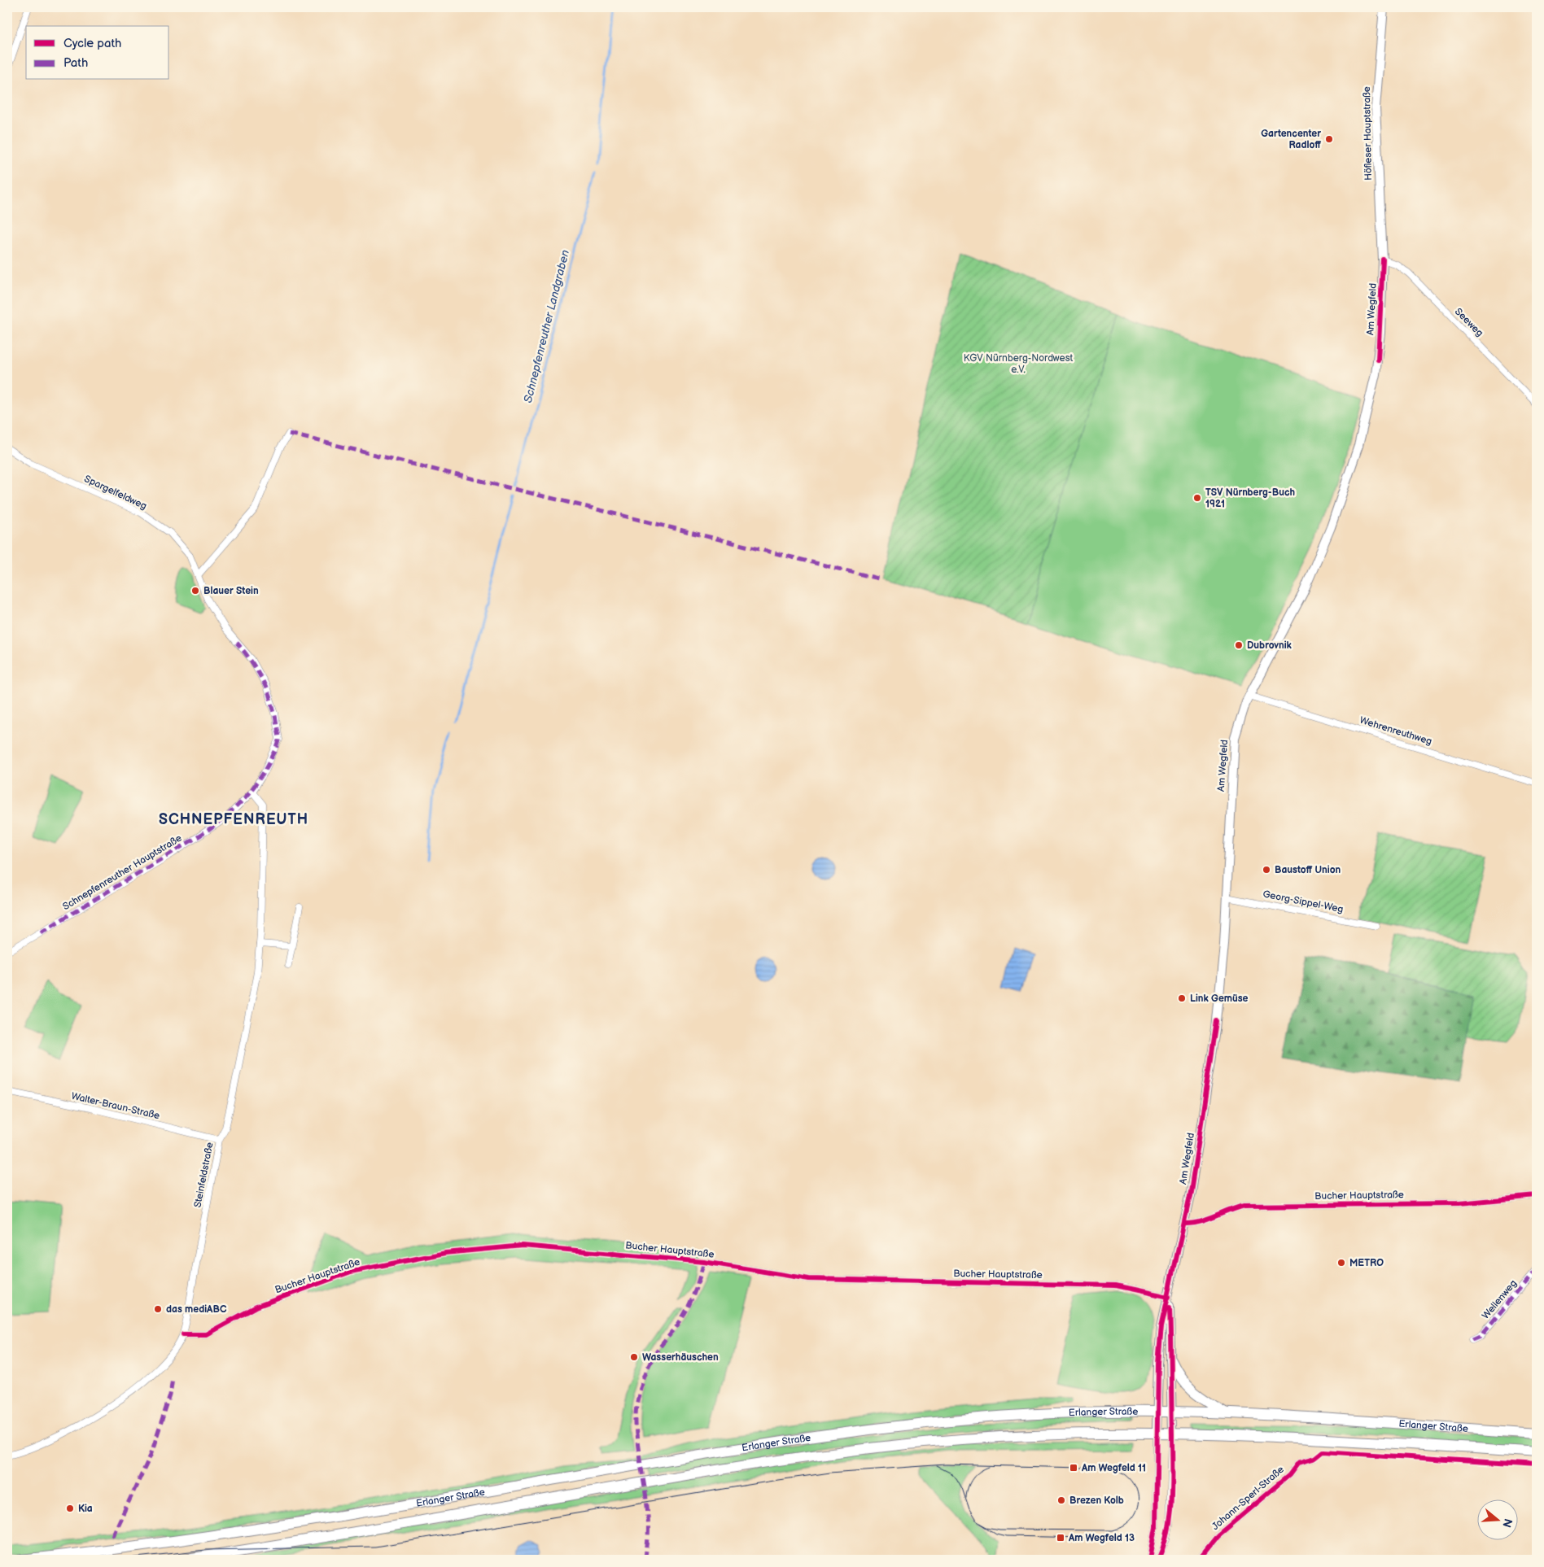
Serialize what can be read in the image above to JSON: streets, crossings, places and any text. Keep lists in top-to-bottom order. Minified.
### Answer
{"streets":{"main road":["Erlanger Straße"],"street":["Höfleser Hauptstraße","Am Wegfeld","Seeweg","Spargelfeldweg","Wehrenreuthweg","Schnepfenreuther Hauptstraße","Georg-Sippel-Weg","Walter-Braun-Straße","Steinfeldstraße","Bucher Hauptstraße","Wellenweg","Johann-Sperl-Straße"]},"crossings":[["Höfleser Hauptstraße","Am Wegfeld"],["Höfleser Hauptstraße","Seeweg"],["Am Wegfeld","Seeweg"],["Am Wegfeld","Wehrenreuthweg"],["Am Wegfeld","Georg-Sippel-Weg"],["Am Wegfeld","Bucher Hauptstraße"],["Am Wegfeld","Erlanger Straße"],["Spargelfeldweg","Schnepfenreuther Hauptstraße"],["Schnepfenreuther Hauptstraße","Steinfeldstraße"],["Walter-Braun-Straße","Steinfeldstraße"],["Steinfeldstraße","Bucher Hauptstraße"]],"districts":["SCHNEPFENREUTH"],"water":["Schnepfenreuther Landgraben"],"parks":["KGV Nürnberg-Nordwest e.V."],"places":{"other":["Gartencenter Radloff","TSV Nürnberg-Buch 1921","Blauer Stein","Dubrovnik","Baustoff Union","Link Gemüse","METRO","das mediABC","Wasserhäuschen","Brezen Kolb","Kia"],"transit":["Am Wegfeld 11","Am Wegfeld 13"]},"legend":["Cycle path","Path"],"north":"right"}
